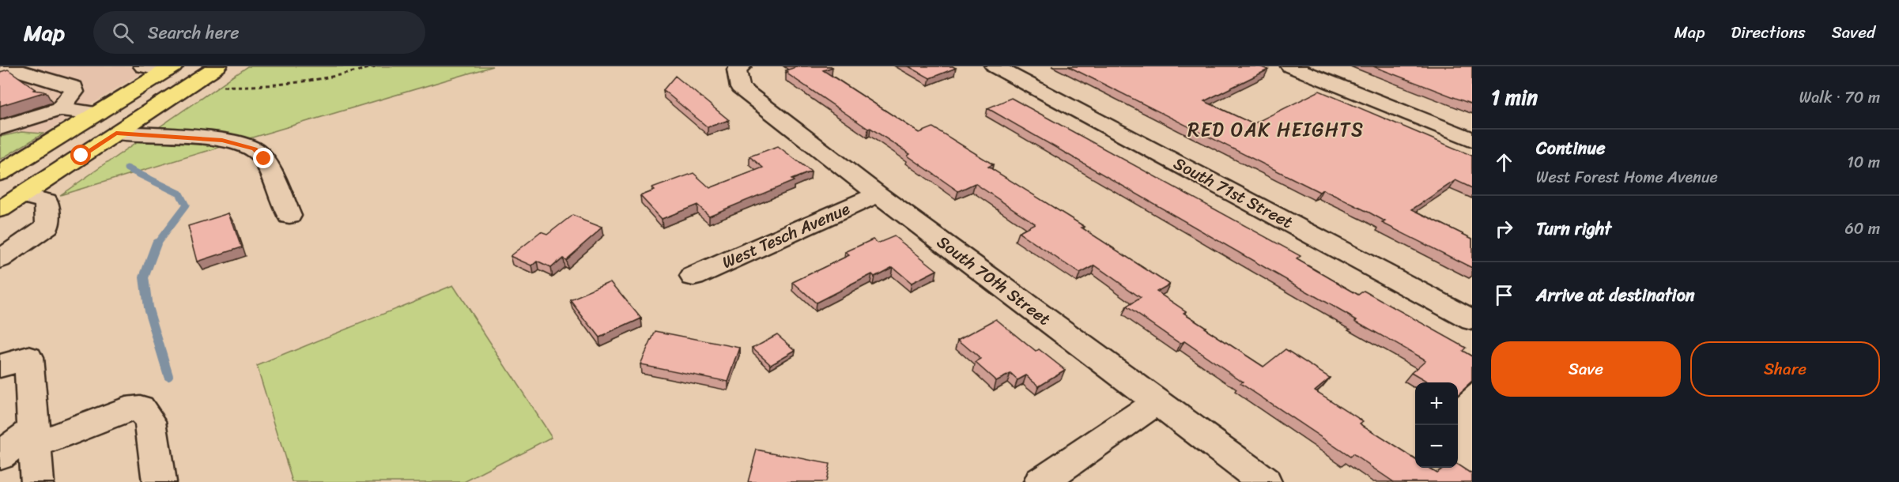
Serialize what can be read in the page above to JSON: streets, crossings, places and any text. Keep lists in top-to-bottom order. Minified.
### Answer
{"streets":{"street":["South 71st Street","West Tesch Avenue","South 70th Street"]},"crossings":[["West Tesch Avenue","South 70th Street"]],"districts":["RED OAK HEIGHTS"],"page":{"header":"Map","search":"Search here","nav":["Map","Directions","Saved"],"heading":["1 min","Walk · 70 m"],"list":[["Continue","West Forest Home Avenue","10 m"],["Turn right","60 m"],"Arrive at destination"],"buttons":["Save","Share"],"map_buttons":["+","−"]}}
